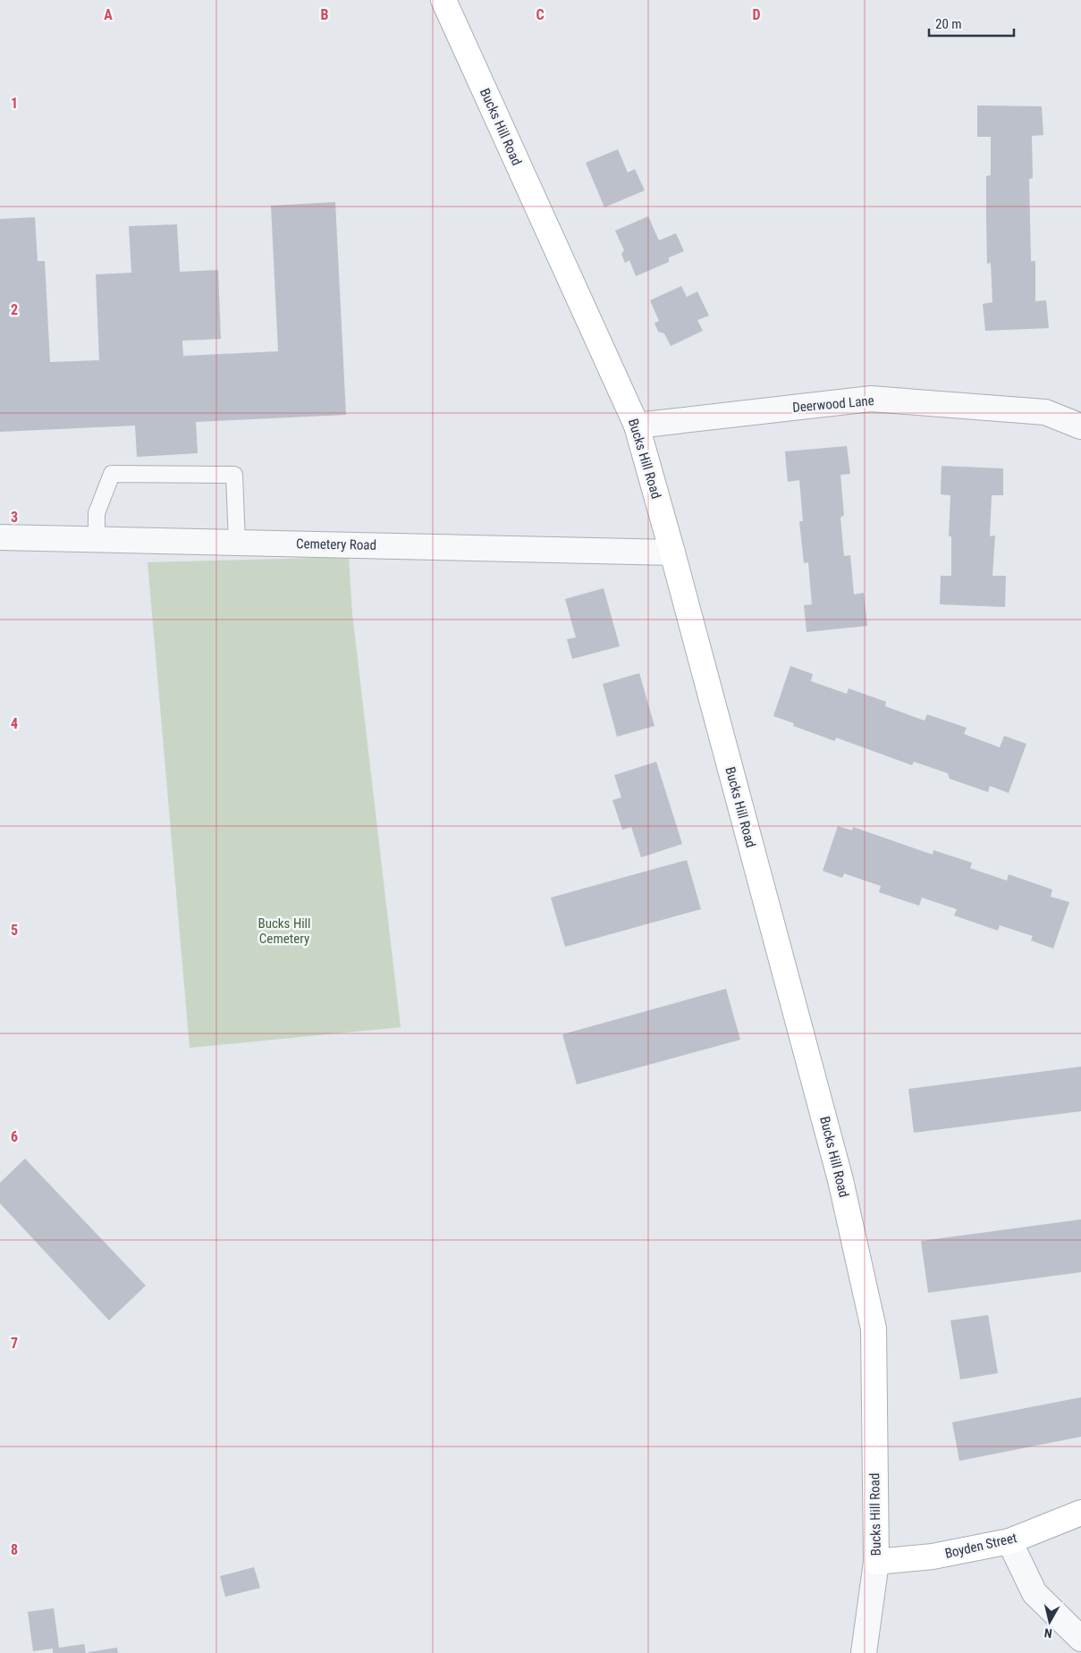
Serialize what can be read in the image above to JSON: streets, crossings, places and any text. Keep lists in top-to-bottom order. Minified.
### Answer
{"streets":{"street":["Bucks Hill Road","Deerwood Lane","Cemetery Road","Boyden Street"]},"crossings":[["Bucks Hill Road","Deerwood Lane"],["Bucks Hill Road","Cemetery Road"],["Bucks Hill Road","Boyden Street"]],"parks":["Bucks Hill Cemetery"],"scale_bar":"20 m","north":"bottom","grid":{"columns":["A","B","C","D"],"rows":["1","2","3","4","5","6","7","8"]}}
